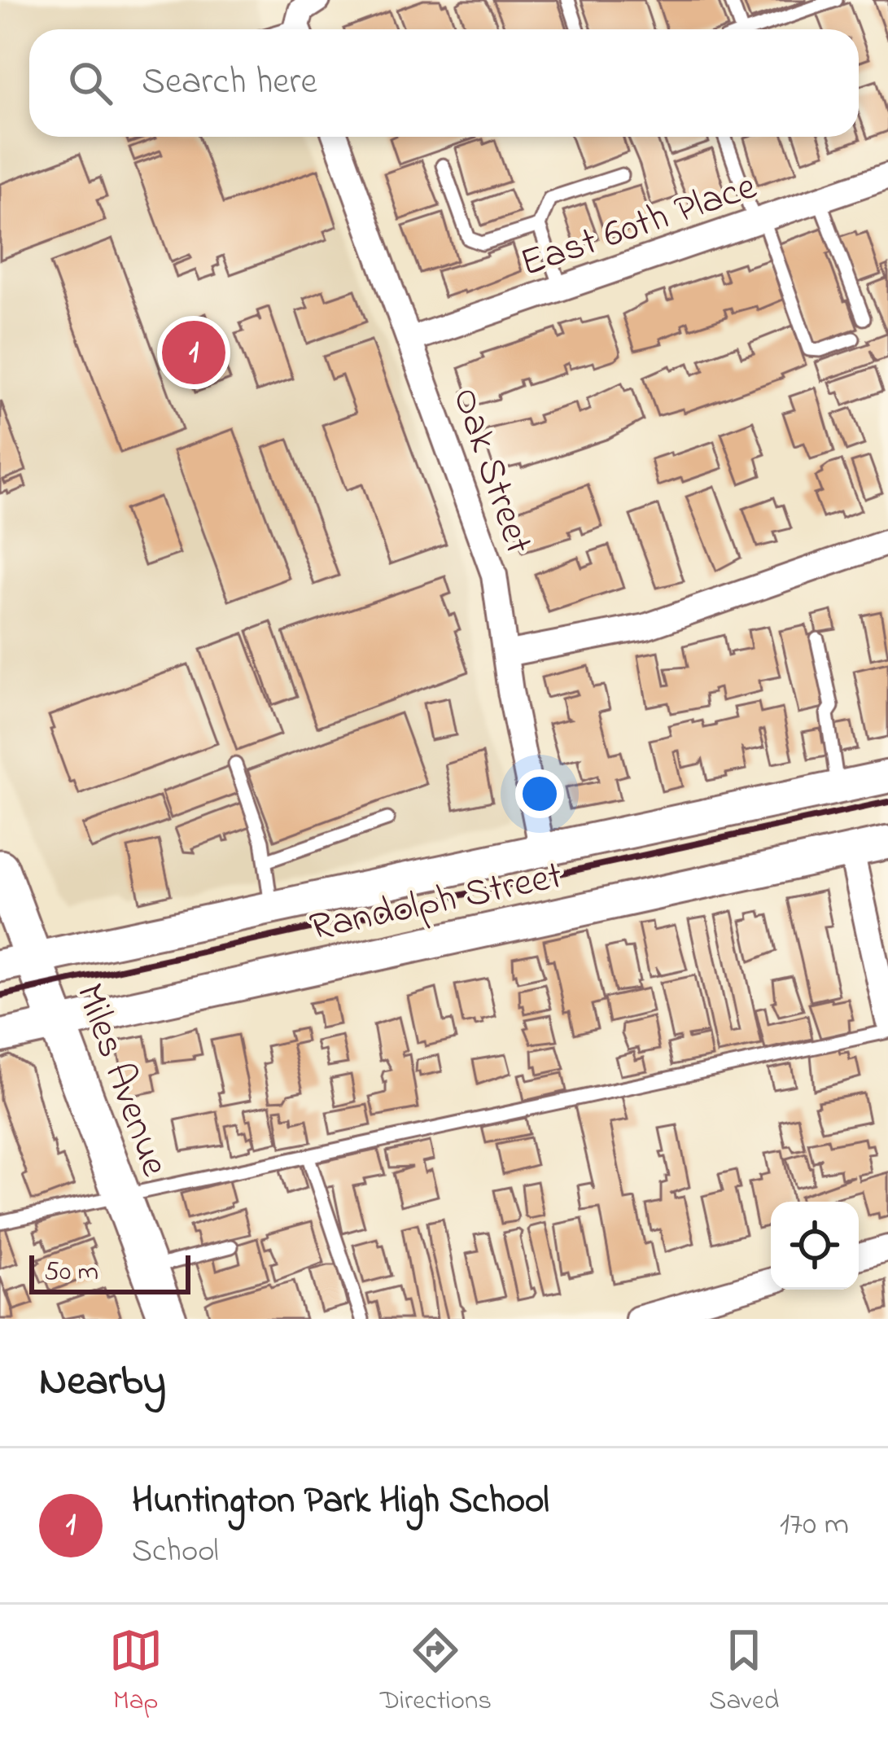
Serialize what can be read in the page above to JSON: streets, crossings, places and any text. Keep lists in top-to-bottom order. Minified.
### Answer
{"streets":{"main road":["Miles Avenue"],"street":["East 60th Place","Oak Street","Randolph Street"]},"crossings":[["East 60th Place","Oak Street"],["Oak Street","Randolph Street"],["Randolph Street","Miles Avenue"]],"scale_bar":"50 m","page":{"search":"Search here","pins":"1","scale":"50 m","heading":"Nearby","list":[{"mark":"1","name":"Huntington Park High School","note":"School","value":"170 m"}],"nav":["Map","Directions","Saved"]}}
